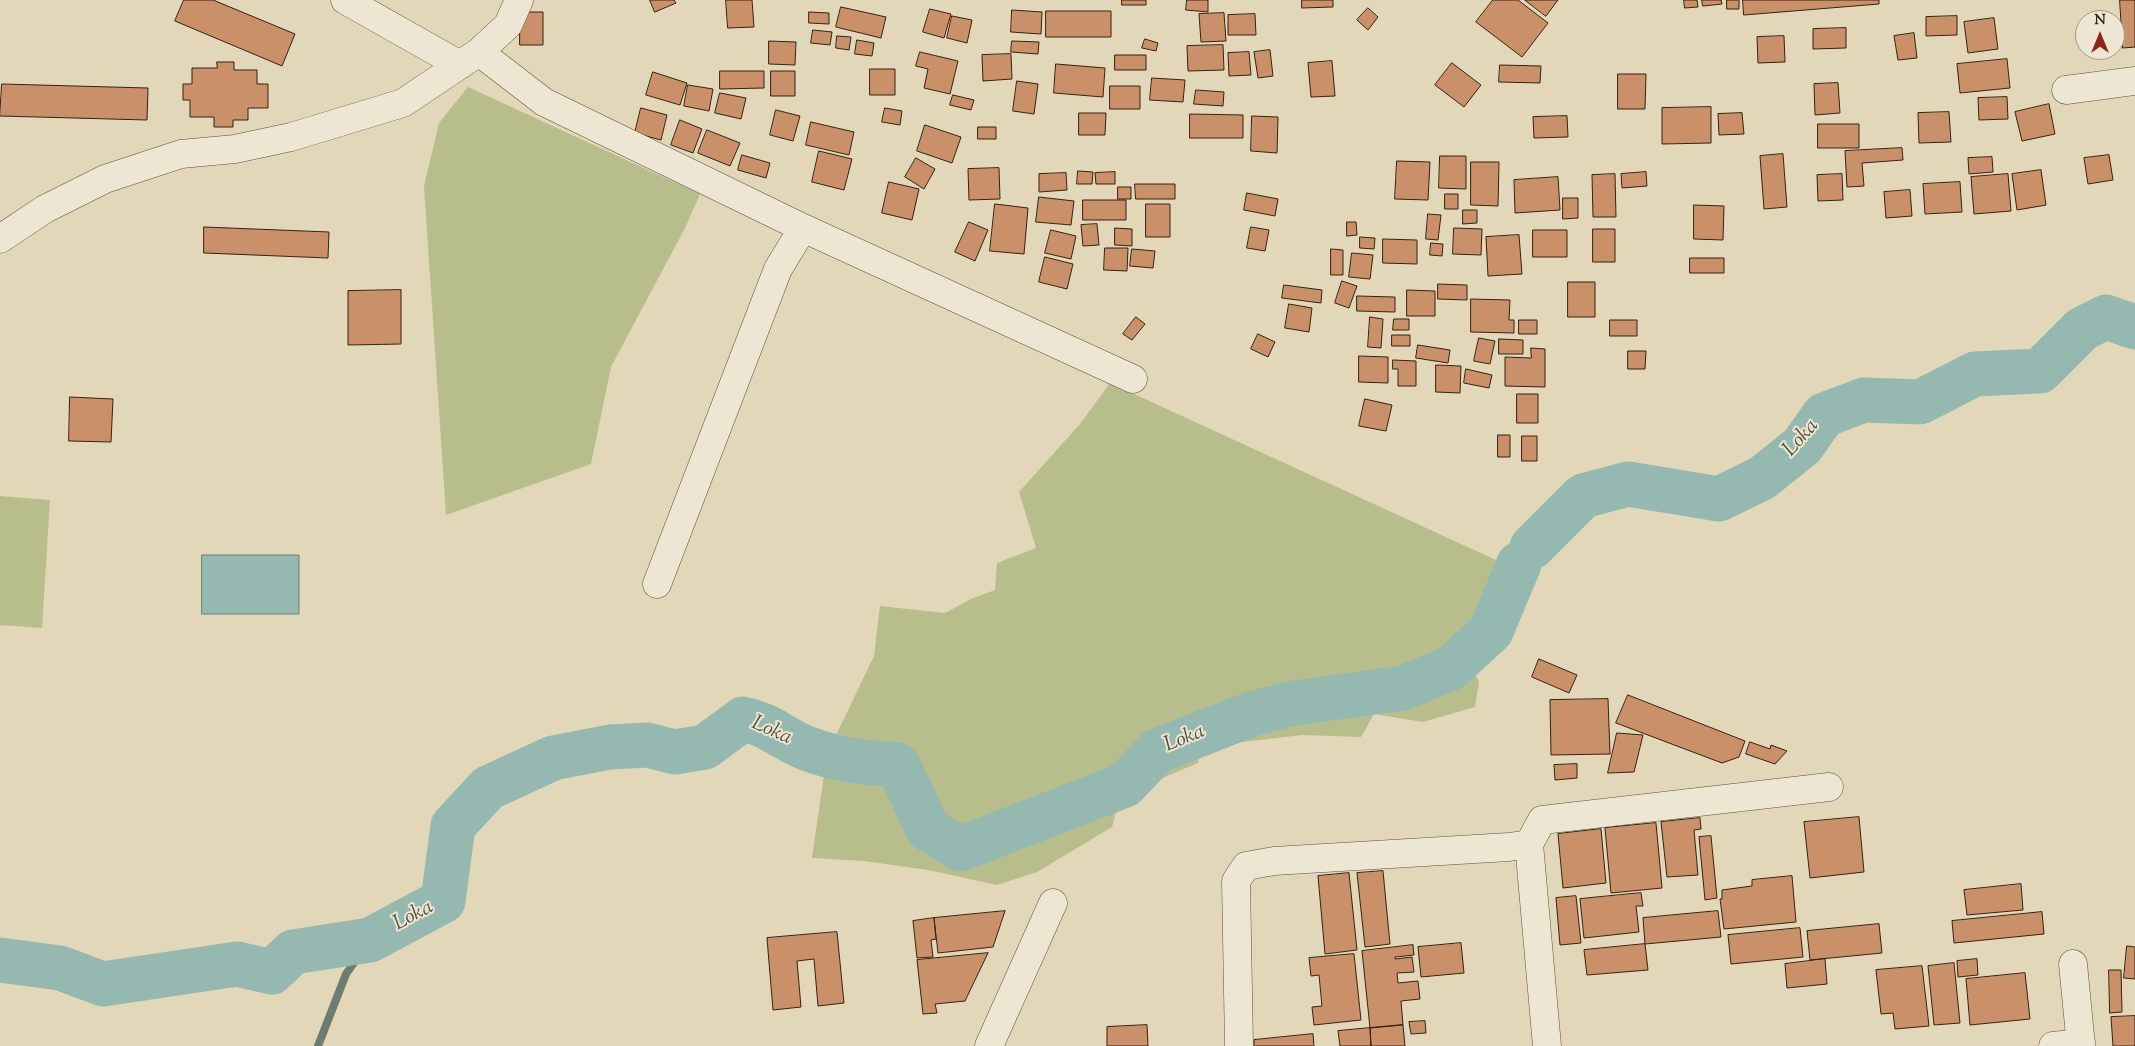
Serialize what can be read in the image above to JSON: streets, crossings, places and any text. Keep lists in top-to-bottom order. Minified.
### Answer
{"water":["Loka"],"north":"top"}
